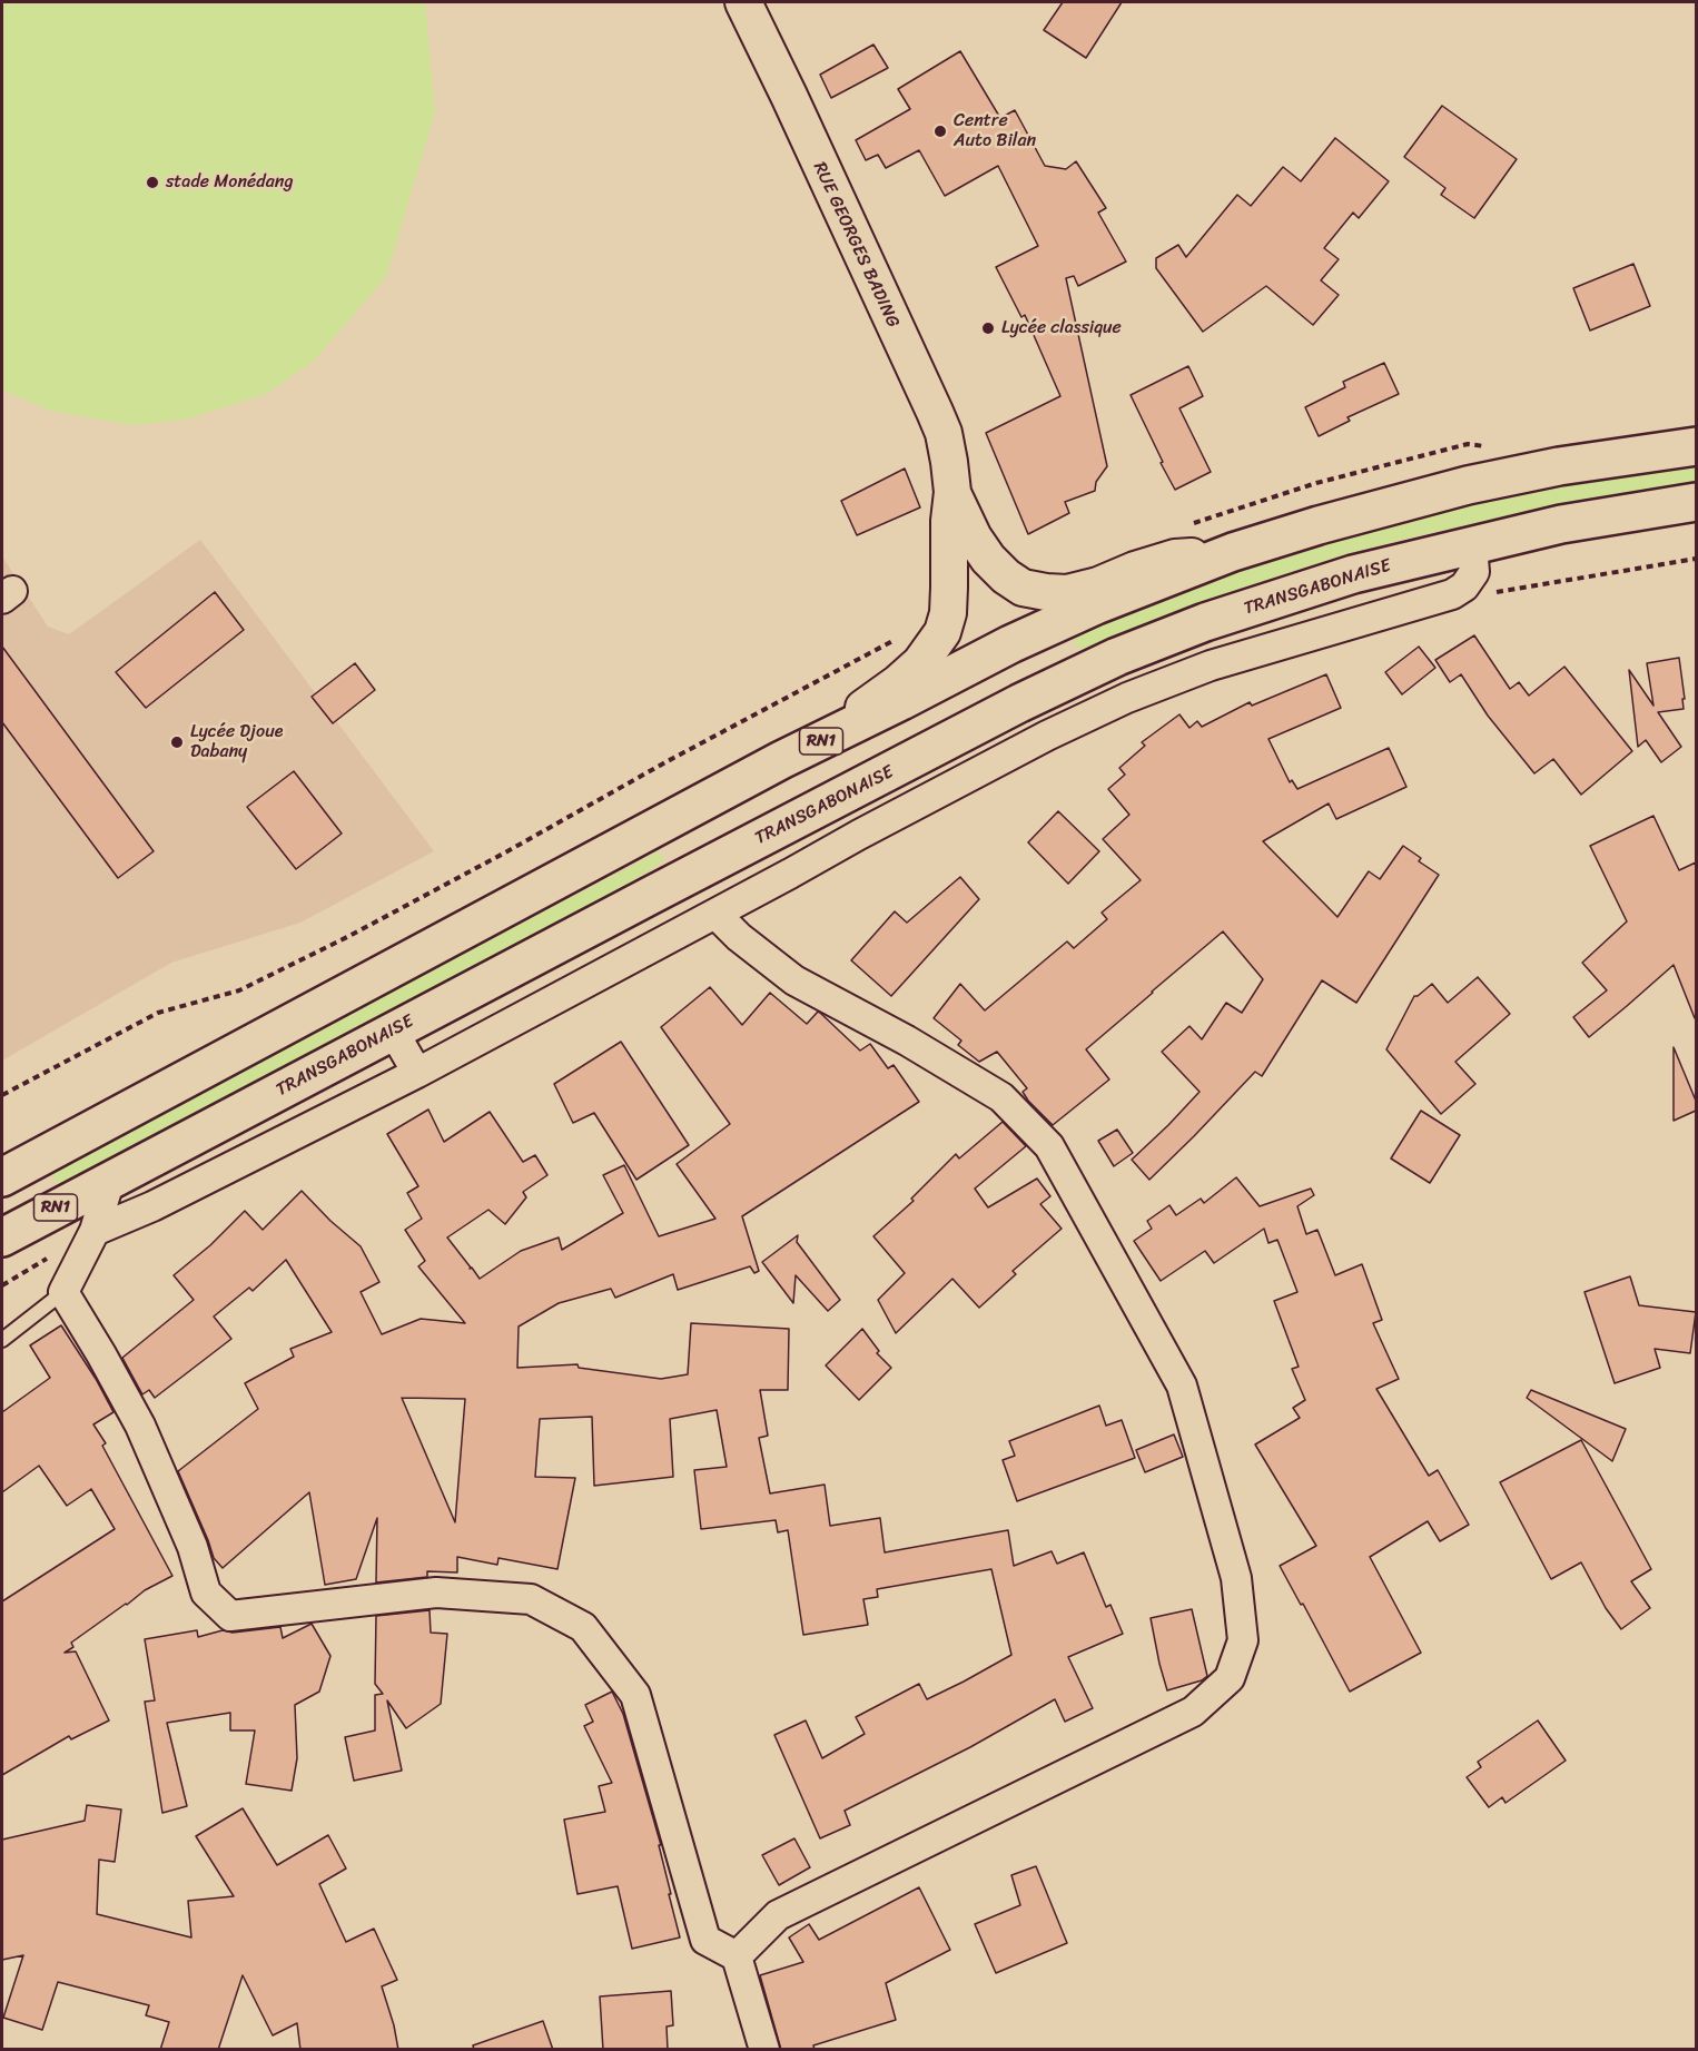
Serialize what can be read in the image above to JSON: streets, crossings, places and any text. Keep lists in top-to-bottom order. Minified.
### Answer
{"streets":{"highway":["TRANSGABONAISE","RN1"],"street":["RUE GEORGES BADING"]},"places":["Centre Auto Bilan","stade Monédang","Lycée classique","Lycée Djoue Dabany"]}
